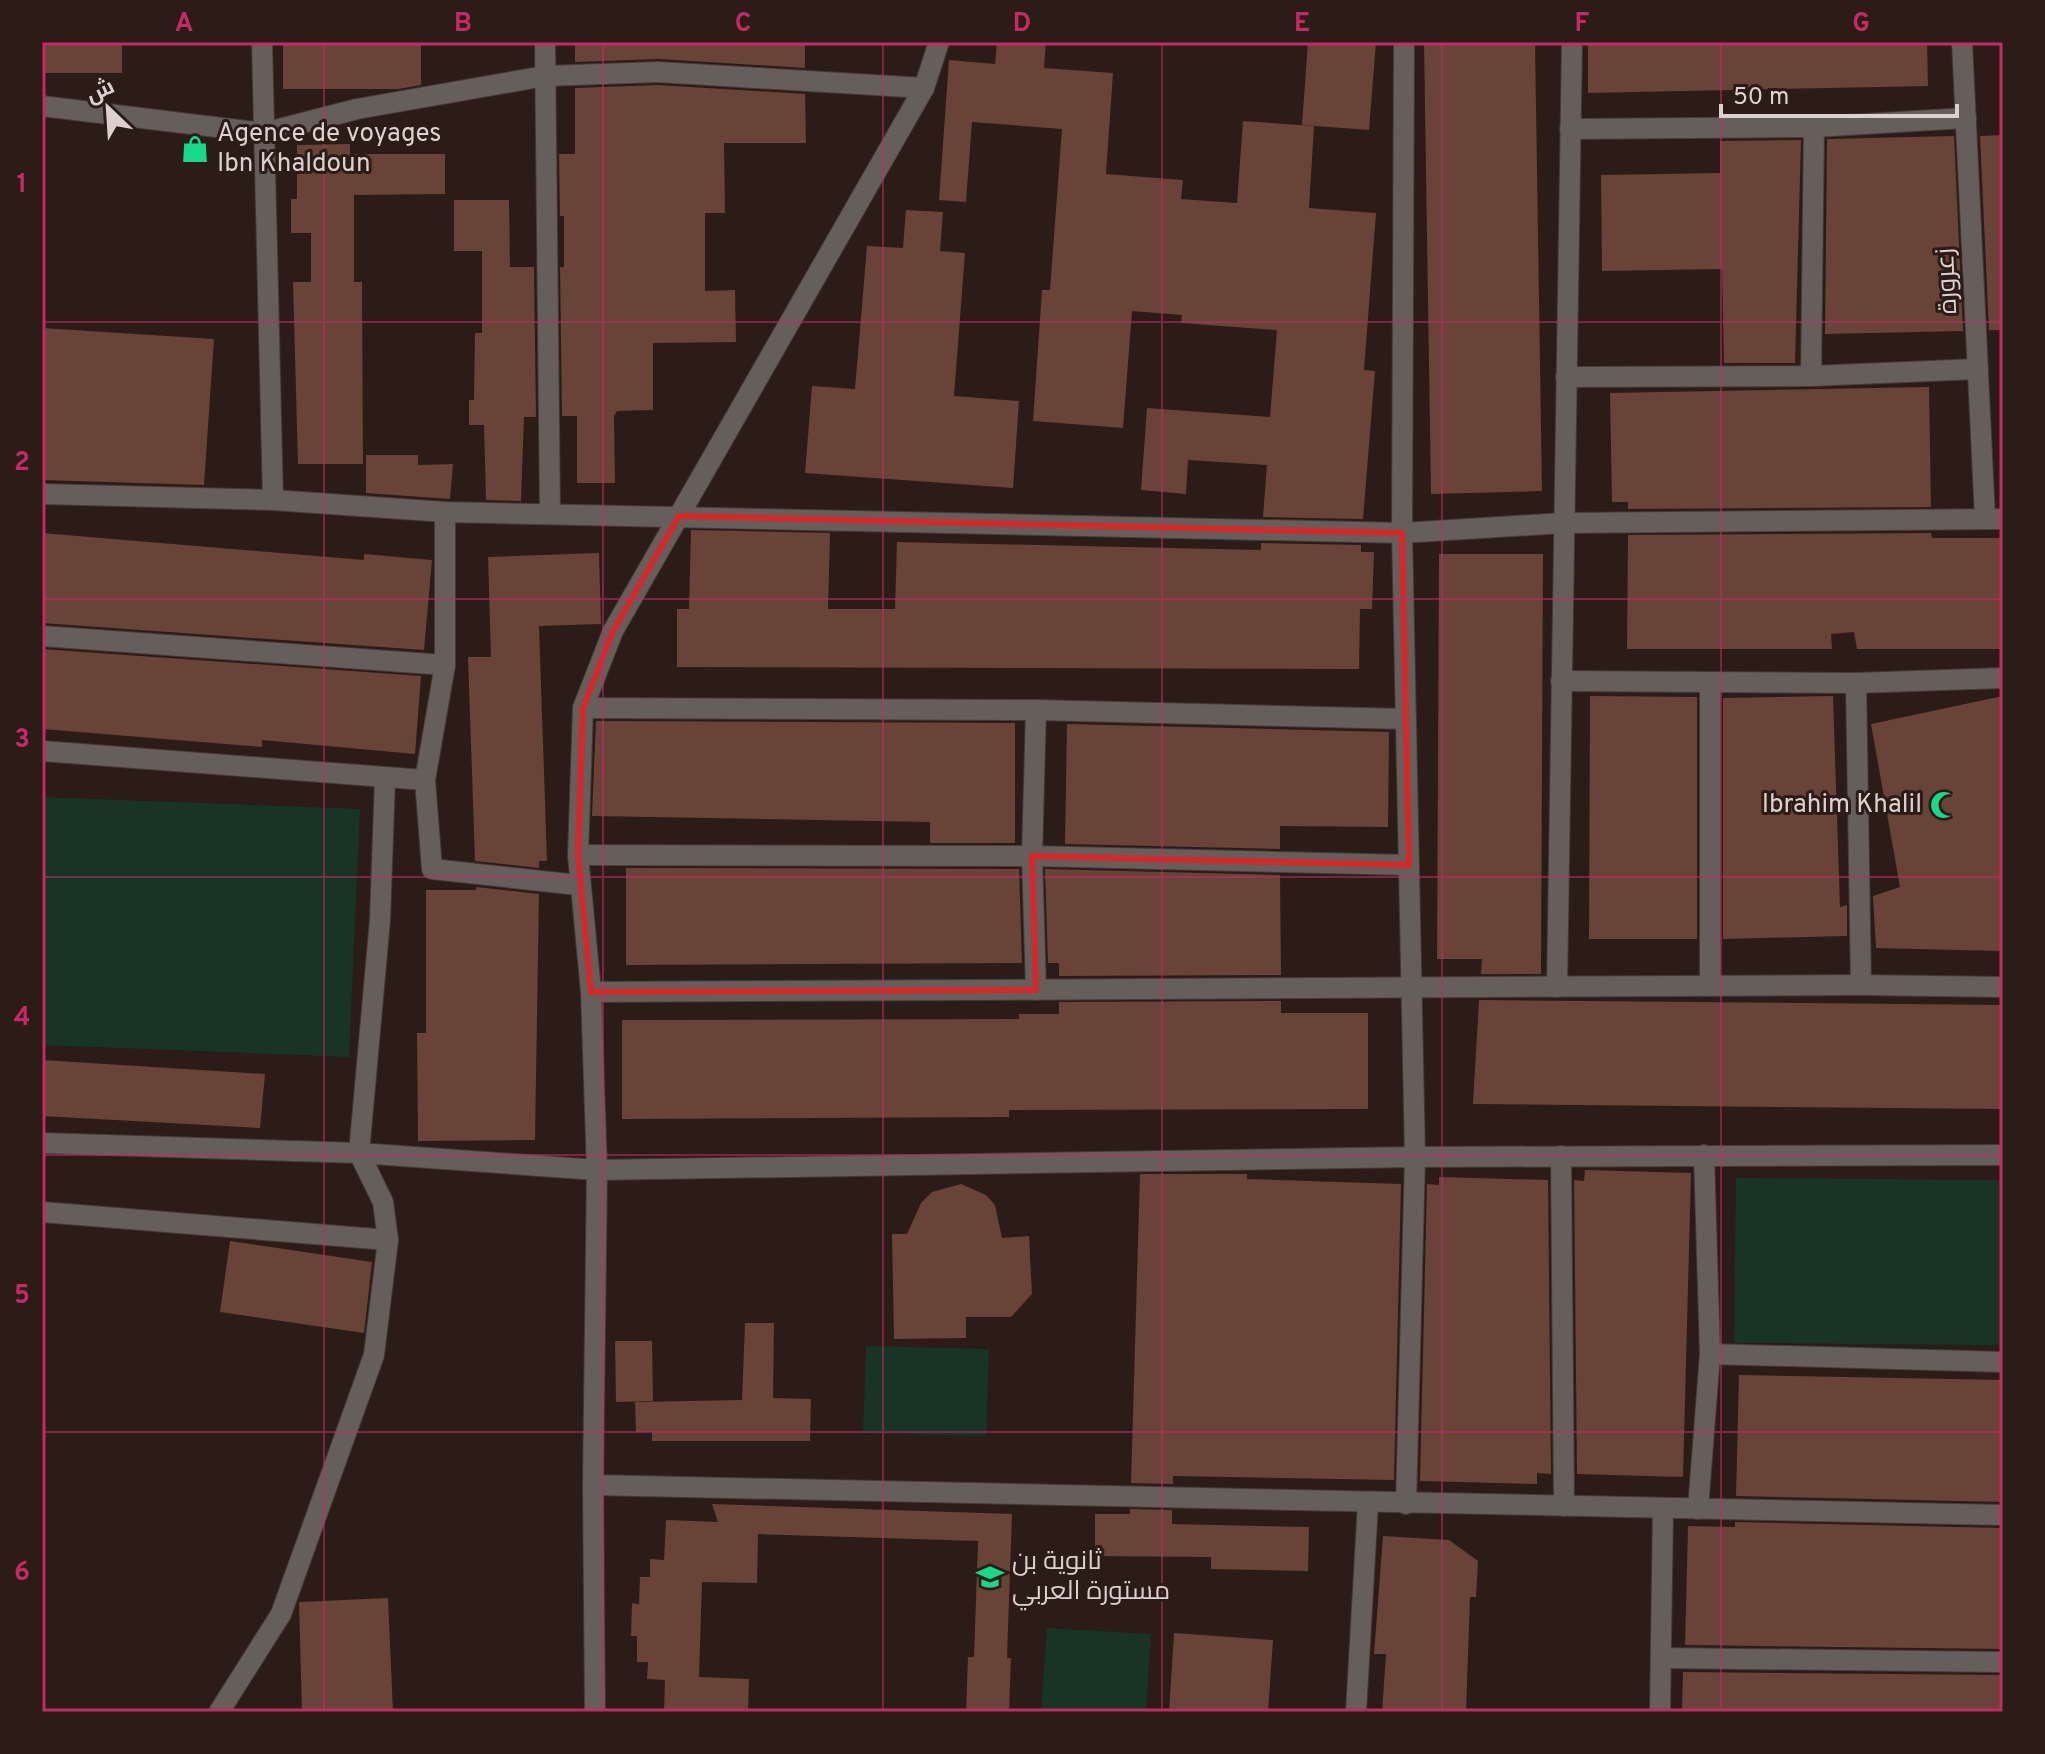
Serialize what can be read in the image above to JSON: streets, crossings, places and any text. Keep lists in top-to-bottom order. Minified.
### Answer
{"streets":{"street":["زعرورة"]},"places":{"shop":["Agence de voyages Ibn Khaldoun"],"mosque":["Ibrahim Khalil"],"school or university":["ثانوية بن مستورة العربي"]},"scale_bar":"50 m","north":"top left","grid":{"columns":["A","B","C","D","E","F","G"],"rows":["1","2","3","4","5","6"]}}
